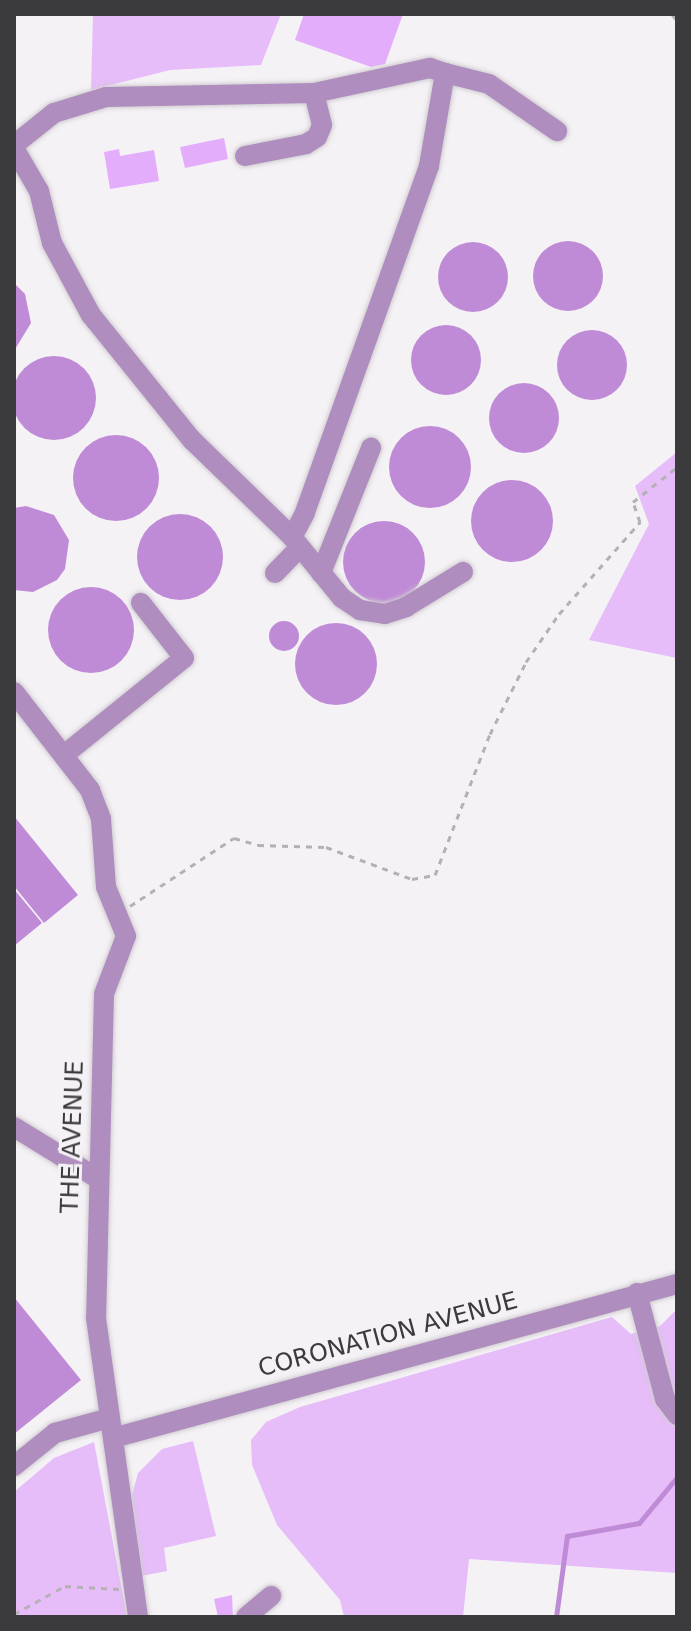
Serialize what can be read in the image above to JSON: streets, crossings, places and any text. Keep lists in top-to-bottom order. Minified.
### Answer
{"streets":{"street":["THE AVENUE","CORONATION AVENUE"]},"crossings":[["THE AVENUE","CORONATION AVENUE"]]}
